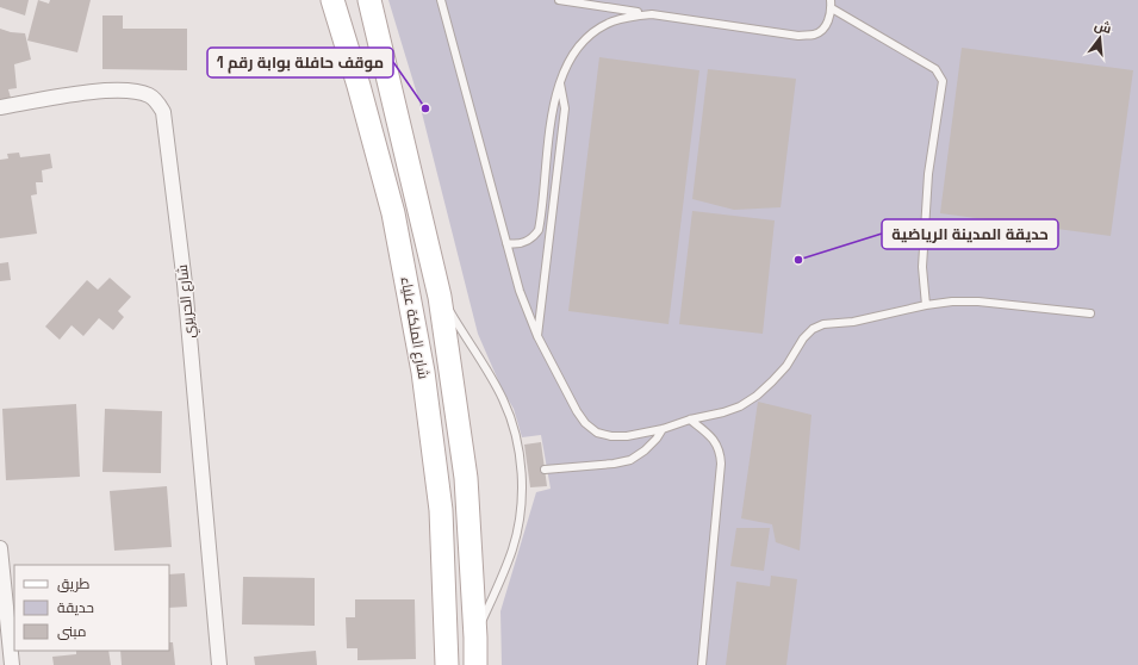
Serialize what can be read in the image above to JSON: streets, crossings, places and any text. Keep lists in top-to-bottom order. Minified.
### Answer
{"streets":{"main road":["شارع الملكة علياء"],"street":["شارع الحريري"]},"places":["موقف حافلة بوابة رقم 1","حديقة المدينة الرياضية"],"legend":["طريق","حديقة","مبنى"],"north":"top"}
